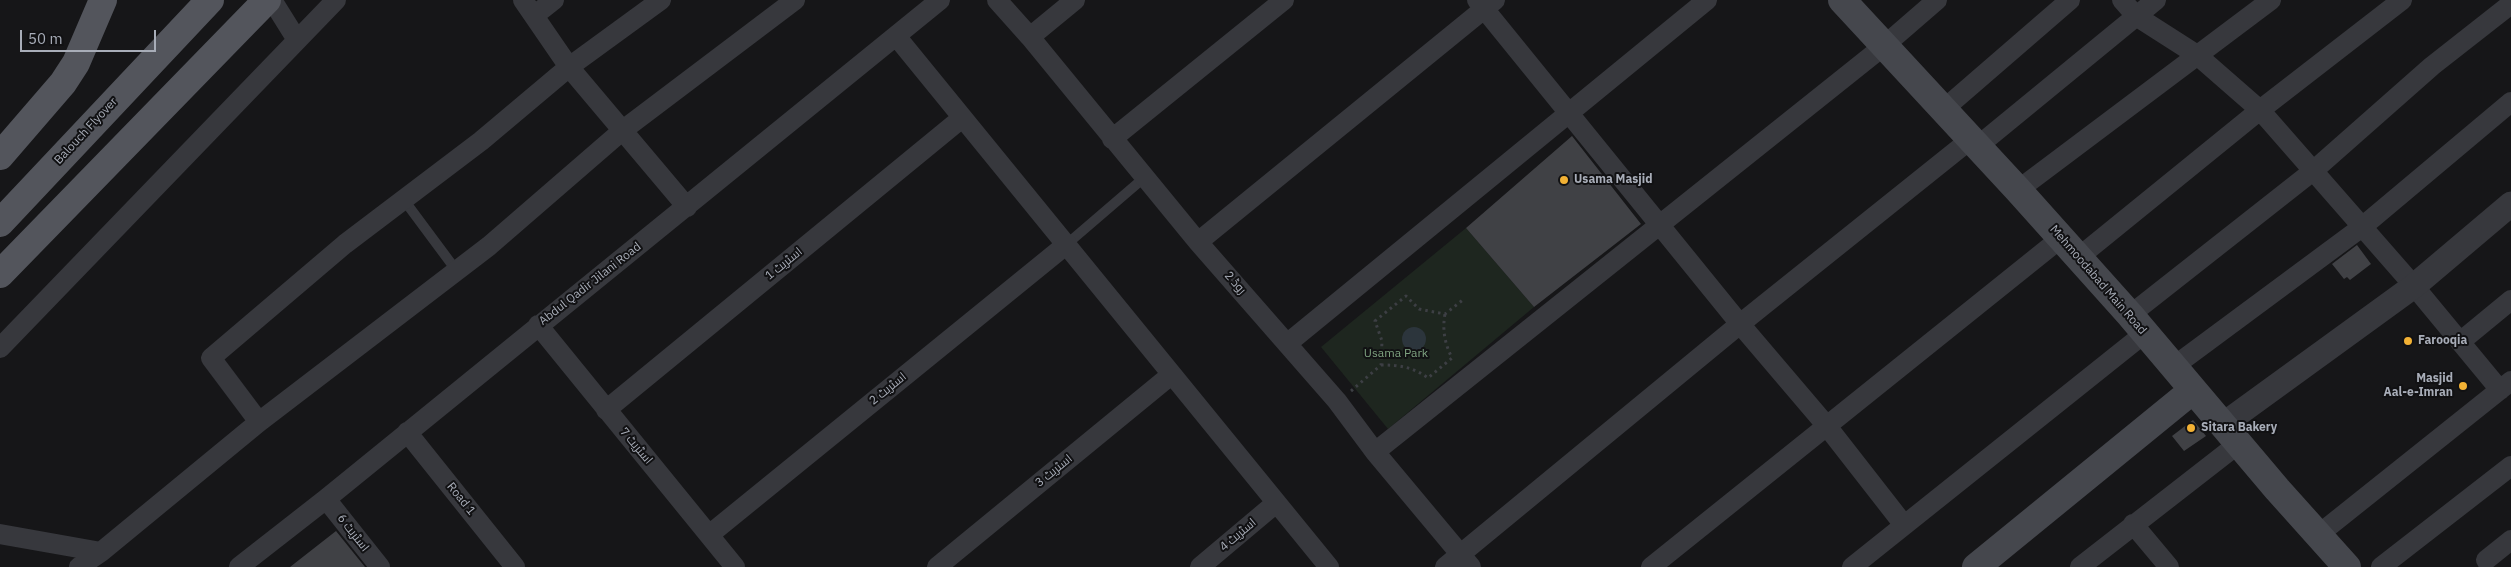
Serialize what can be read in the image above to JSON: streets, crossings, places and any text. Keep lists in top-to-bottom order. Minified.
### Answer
{"streets":{"main road":["Balouch Flyover","Mehmoodabad Main Road"],"street":["اسٹریٹ 1","روڈ 2","Abdul Qadir Jilani Road","اسٹریٹ 2","اسٹریٹ 7","اسٹریٹ 3","Road 1","اسٹریٹ 6","اسٹریٹ 4"]},"crossings":[["اسٹریٹ 1","اسٹریٹ 7"],["Abdul Qadir Jilani Road","اسٹریٹ 7"],["Abdul Qadir Jilani Road","Road 1"],["Abdul Qadir Jilani Road","اسٹریٹ 6"],["اسٹریٹ 2","اسٹریٹ 7"]],"parks":["Usama Park"],"places":["Usama Masjid","Farooqia","Masjid Aal-e-Imran","Sitara Bakery"],"scale_bar":"50 m"}
